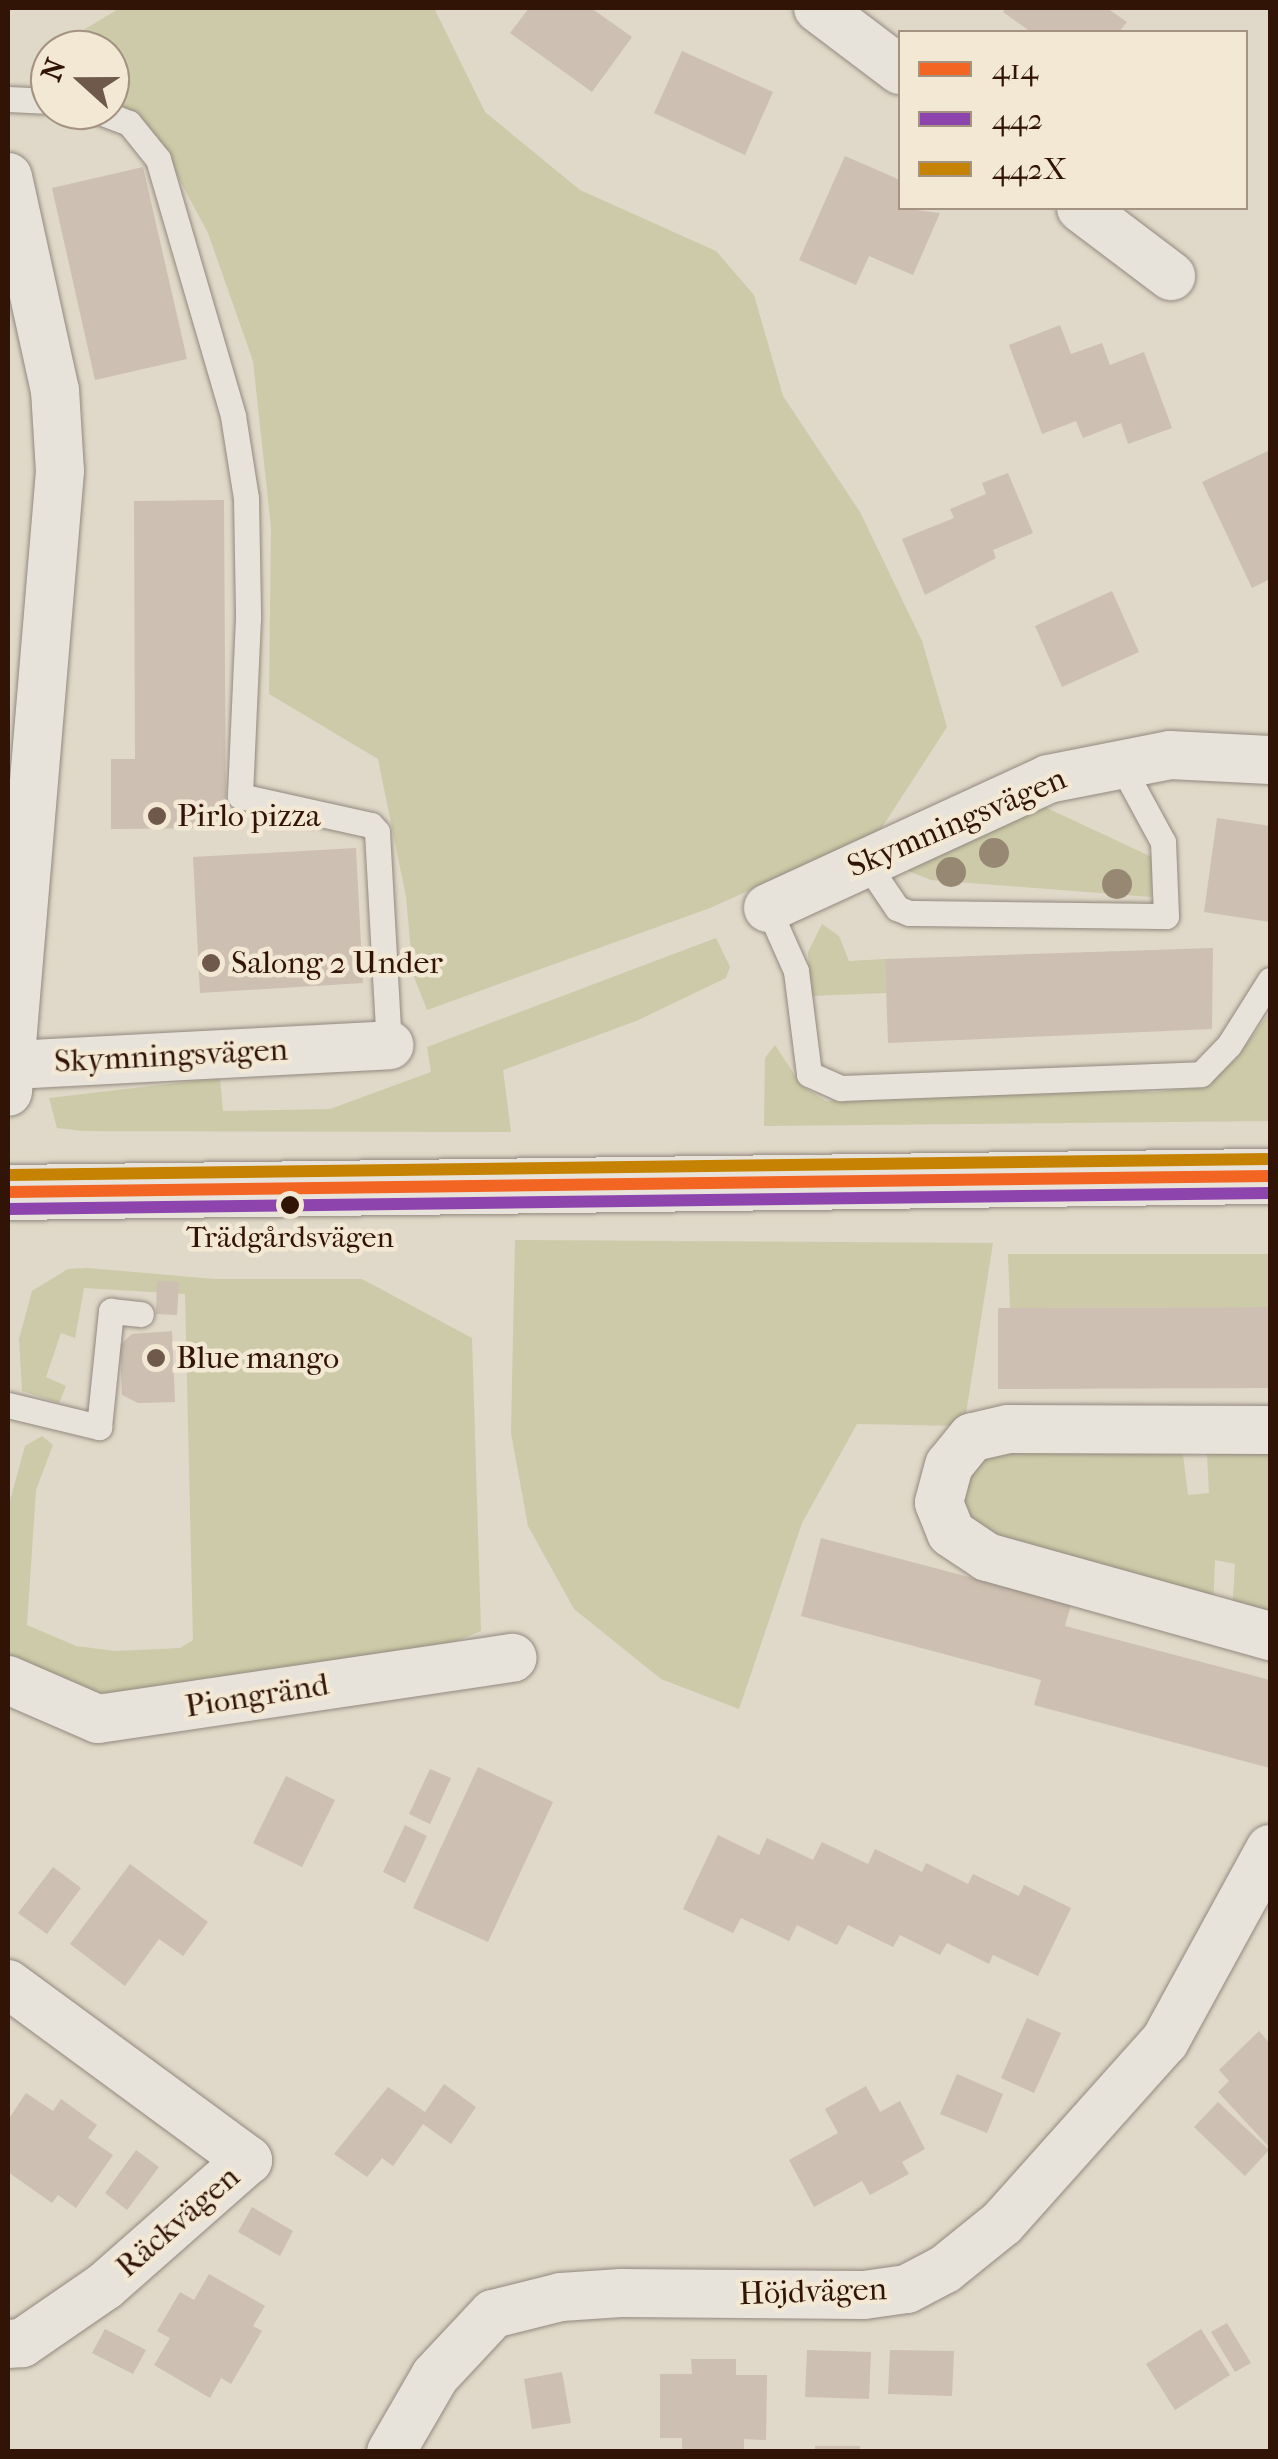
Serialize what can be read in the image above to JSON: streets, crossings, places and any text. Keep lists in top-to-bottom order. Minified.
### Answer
{"streets":{"street":["Skymningsvägen","Piongränd","Räckvägen","Höjdvägen"]},"places":["Pirlo pizza","Salong 2 Under","Trädgårdsvägen","Blue mango"],"lines":["transit line 442X","transit line 414","transit line 442"],"legend":["414","442","442X"],"north":"left"}
